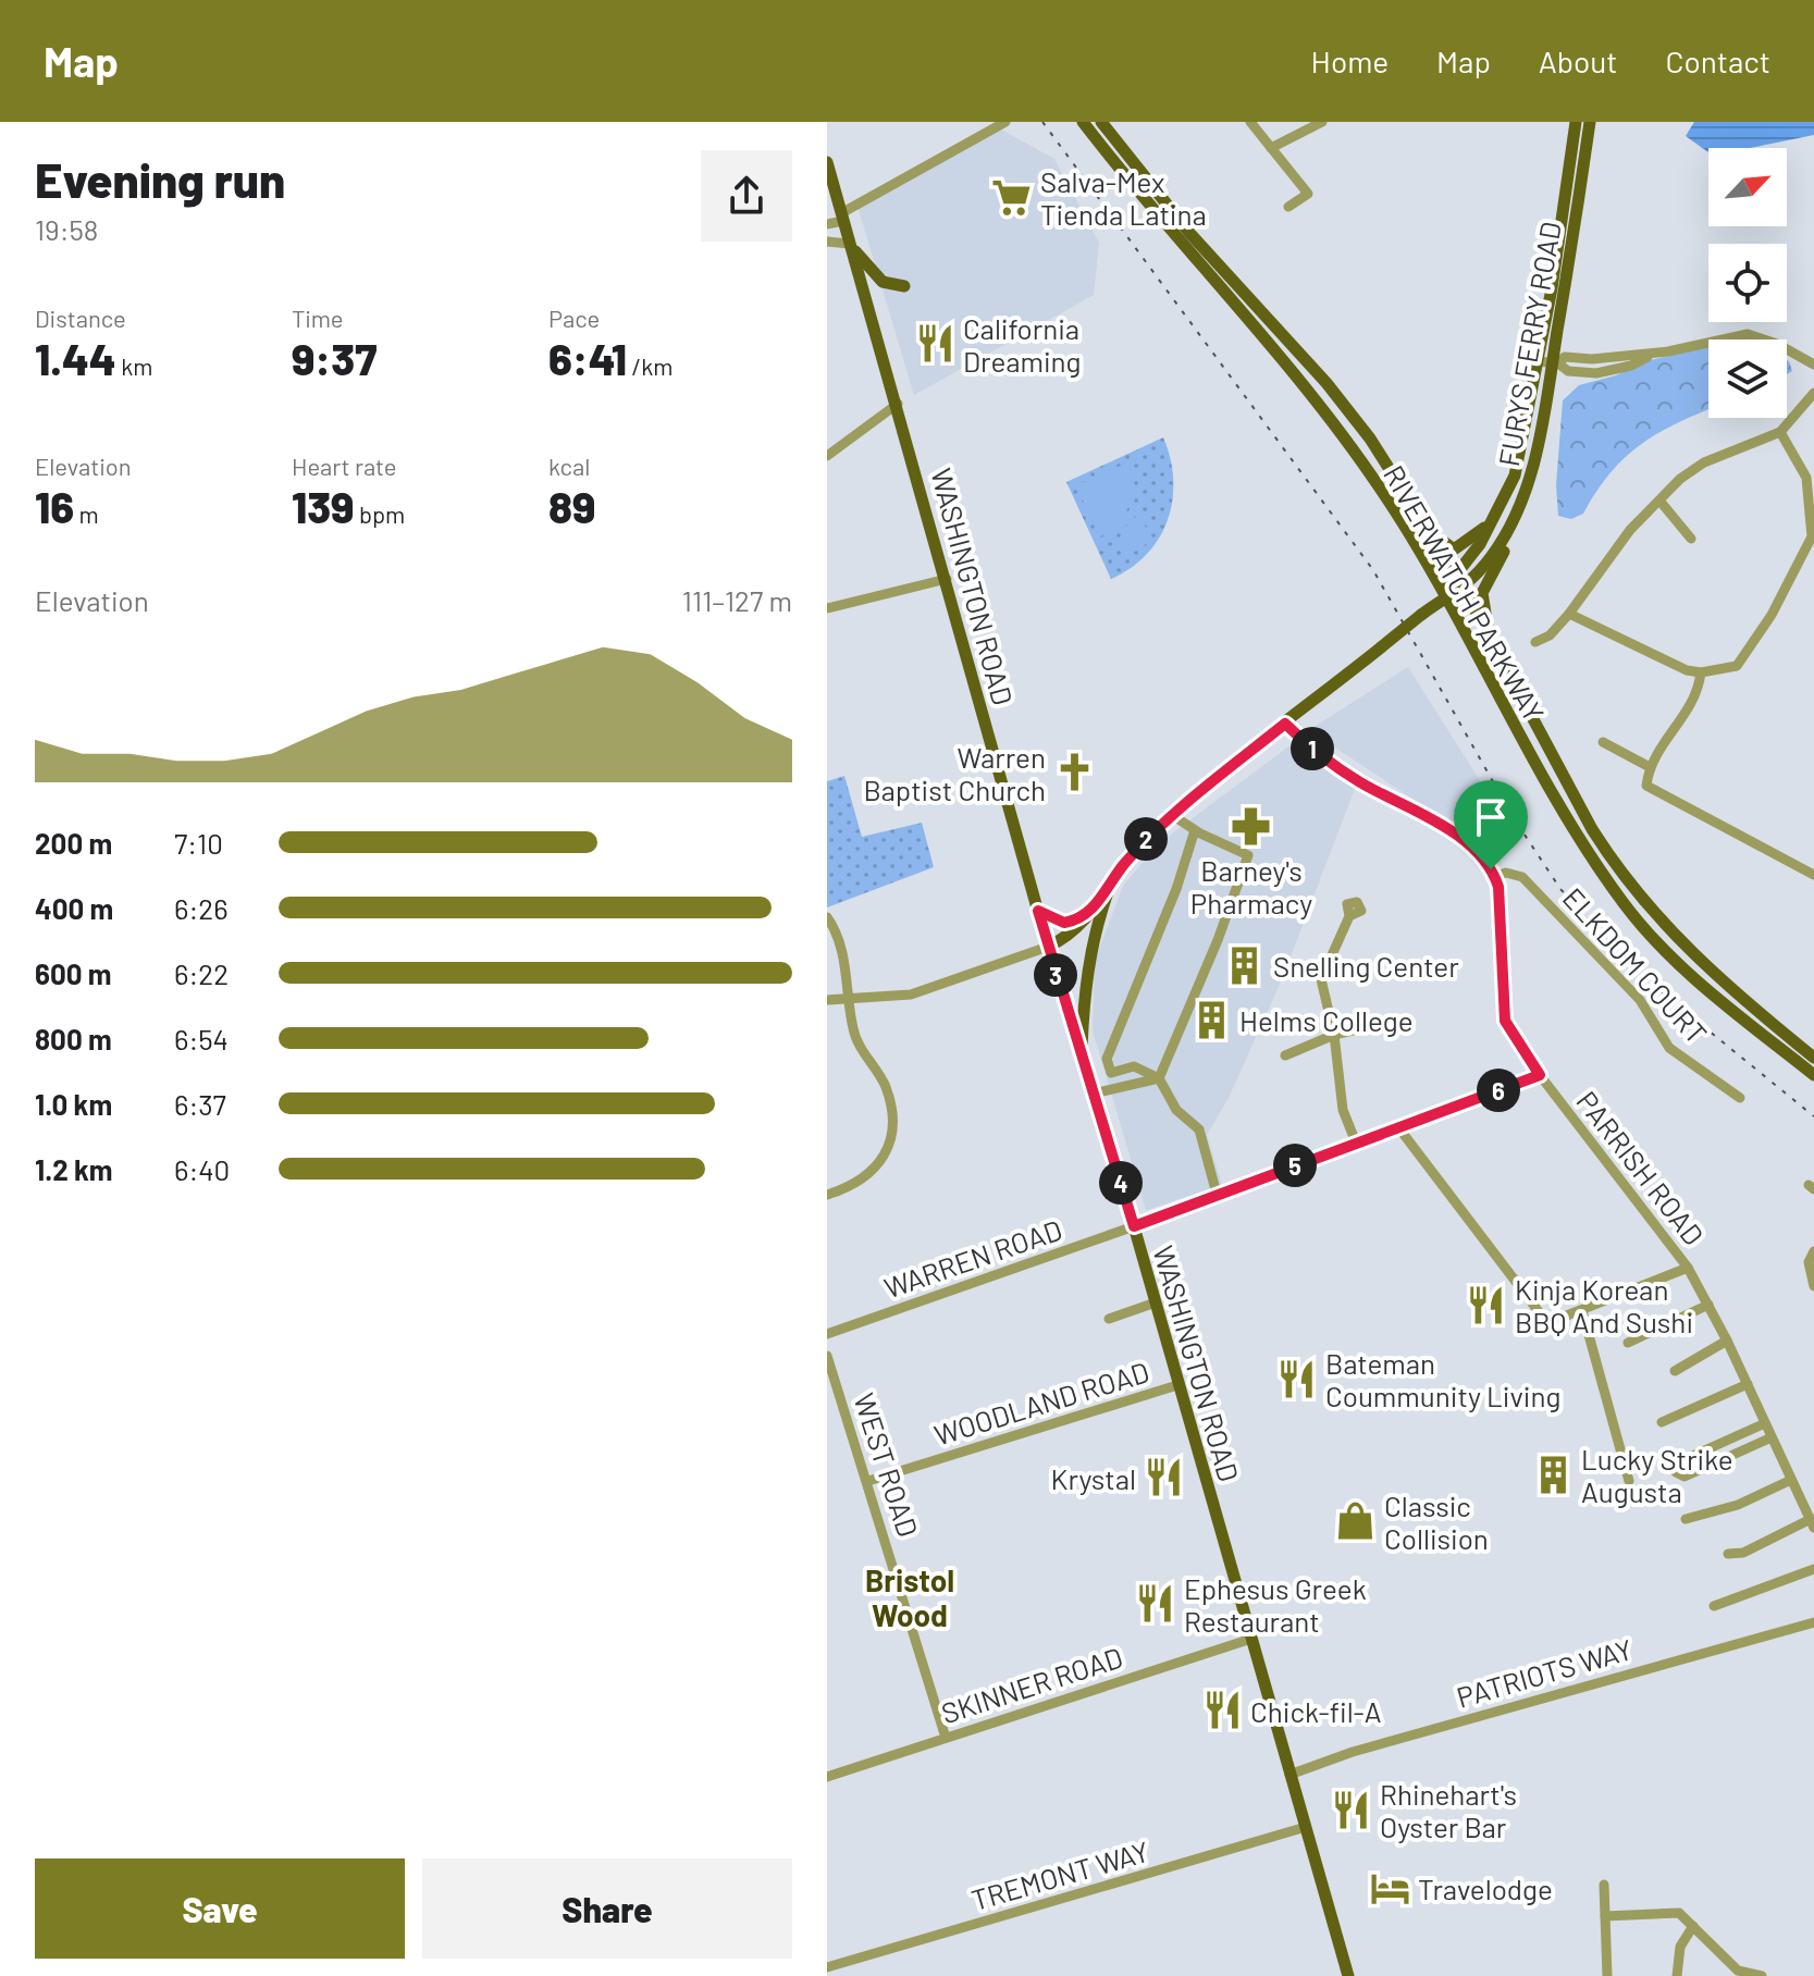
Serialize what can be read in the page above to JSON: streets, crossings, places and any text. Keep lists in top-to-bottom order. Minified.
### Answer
{"streets":{"main road":["FURYS FERRY ROAD","WASHINGTON ROAD","RIVERWATCH PARKWAY"],"street":["ELKDOM COURT","PARRISH ROAD","WARREN ROAD","WOODLAND ROAD","WEST ROAD","PATRIOTS WAY","SKINNER ROAD","TREMONT WAY"]},"crossings":[["FURYS FERRY ROAD","WASHINGTON ROAD"],["FURYS FERRY ROAD","RIVERWATCH PARKWAY"],["WASHINGTON ROAD","WARREN ROAD"],["WASHINGTON ROAD","WOODLAND ROAD"],["WASHINGTON ROAD","PATRIOTS WAY"],["WASHINGTON ROAD","SKINNER ROAD"],["WASHINGTON ROAD","TREMONT WAY"],["ELKDOM COURT","PARRISH ROAD"],["PARRISH ROAD","WARREN ROAD"],["WOODLAND ROAD","WEST ROAD"],["WEST ROAD","SKINNER ROAD"]],"districts":["Bristol Wood"],"places":{"supermarket":["Salva-Mex Tienda Latina"],"restaurant":["California Dreaming","Kinja Korean BBQ And Sushi","Bateman Coummunity Living","Krystal","Ephesus Greek Restaurant","Chick-fil-A","Rhinehart's Oyster Bar"],"church":["Warren Baptist Church"],"pharmacy":["Barney's Pharmacy"],"building":["Snelling Center","Helms College","Lucky Strike Augusta"],"shop":["Classic Collision"],"hotel":["Travelodge"]},"north":"top right","page":{"header":"Map","nav":["Home","Map","About","Contact"],"heading":["Evening run","19:58"],"stats":[["Distance","1.44 km"],["Time","9:37"],["Pace","6:41 /km"],["Elevation","16 m"],["Heart rate","139 bpm"],["kcal","89"]],"chart":["Elevation","111–127 m"],"pins":["1","2","3","6","5","4"],"list":[{"name":"200 m","note":"7:10"},{"name":"400 m","note":"6:26"},{"name":"600 m","note":"6:22"},{"name":"800 m","note":"6:54"},{"name":"1.0 km","note":"6:37"},{"name":"1.2 km","note":"6:40"}],"buttons":["Save","Share"]}}
